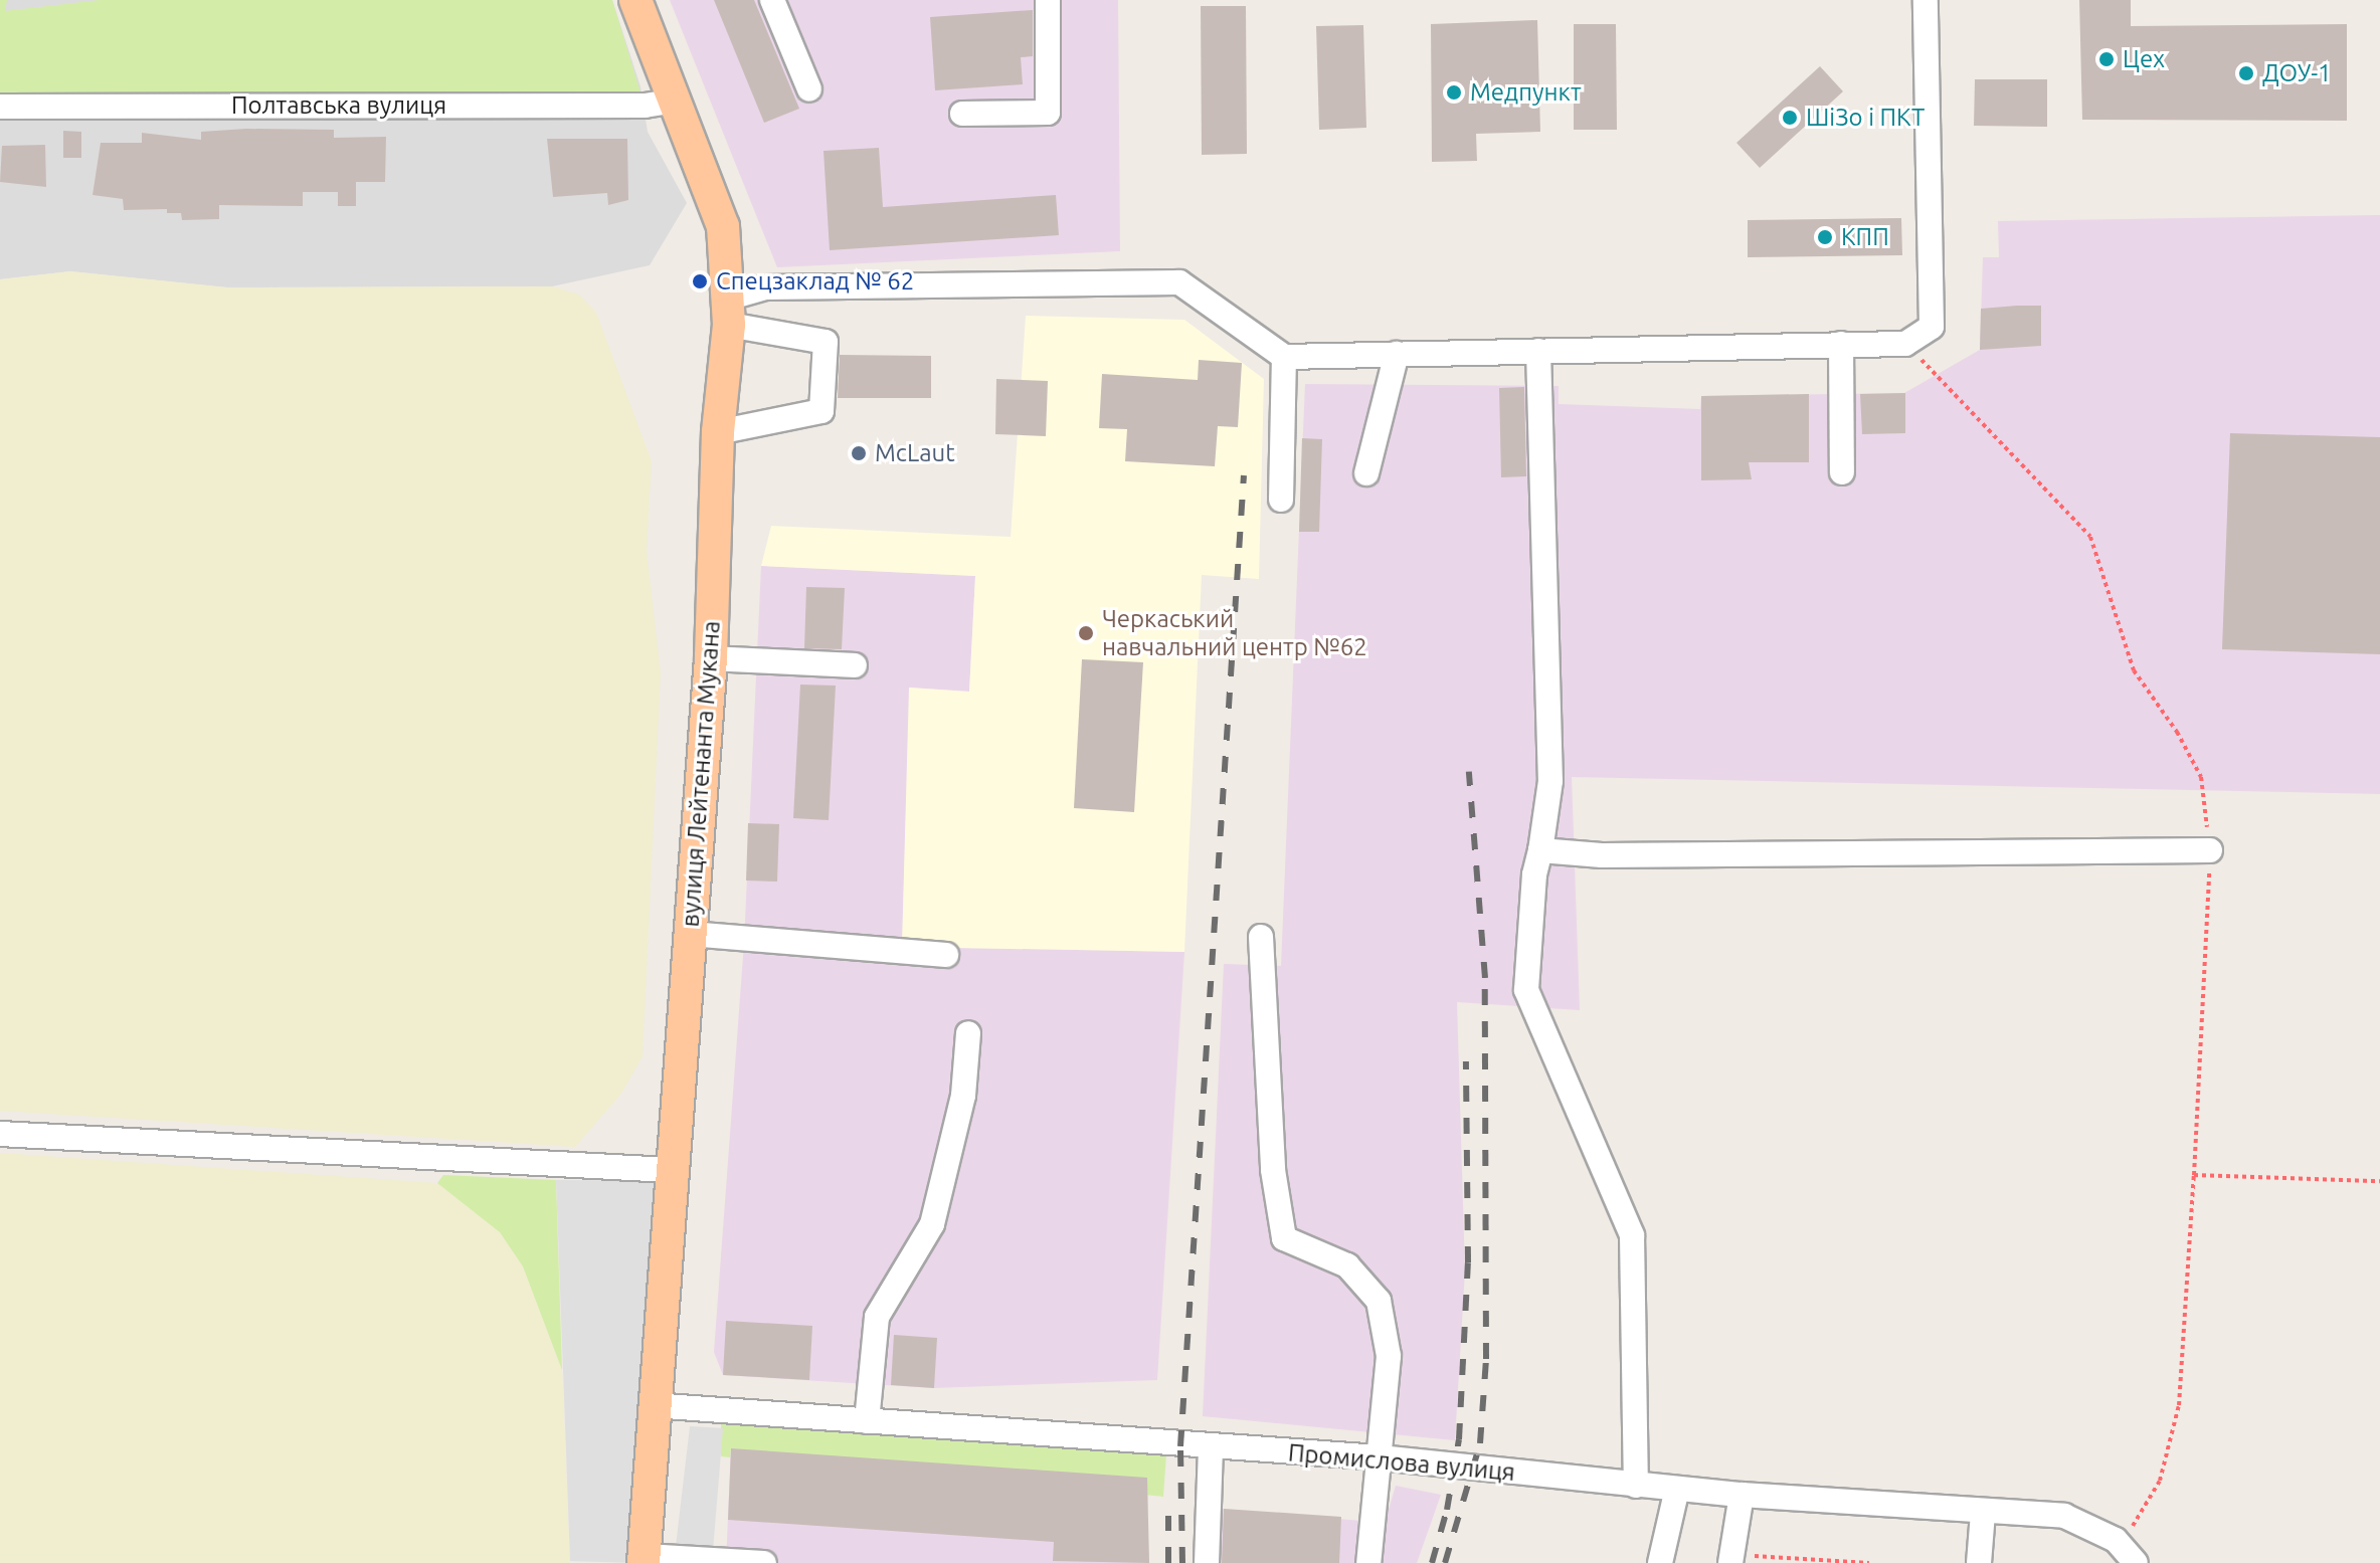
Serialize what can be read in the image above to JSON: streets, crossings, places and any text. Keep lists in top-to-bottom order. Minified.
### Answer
{"streets":{"main road":["вулиця Лейтенанта Мукана"],"street":["Полтавська вулиця","Промислова вулиця"]},"crossings":[["Полтавська вулиця","вулиця Лейтенанта Мукана"],["вулиця Лейтенанта Мукана","Промислова вулиця"]],"places":["Цех","ДОУ-1","Медпункт","ШіЗо і ПКТ","КПП","Спецзаклад № 62","McLaut","Черкаський навчальний центр №62"]}
